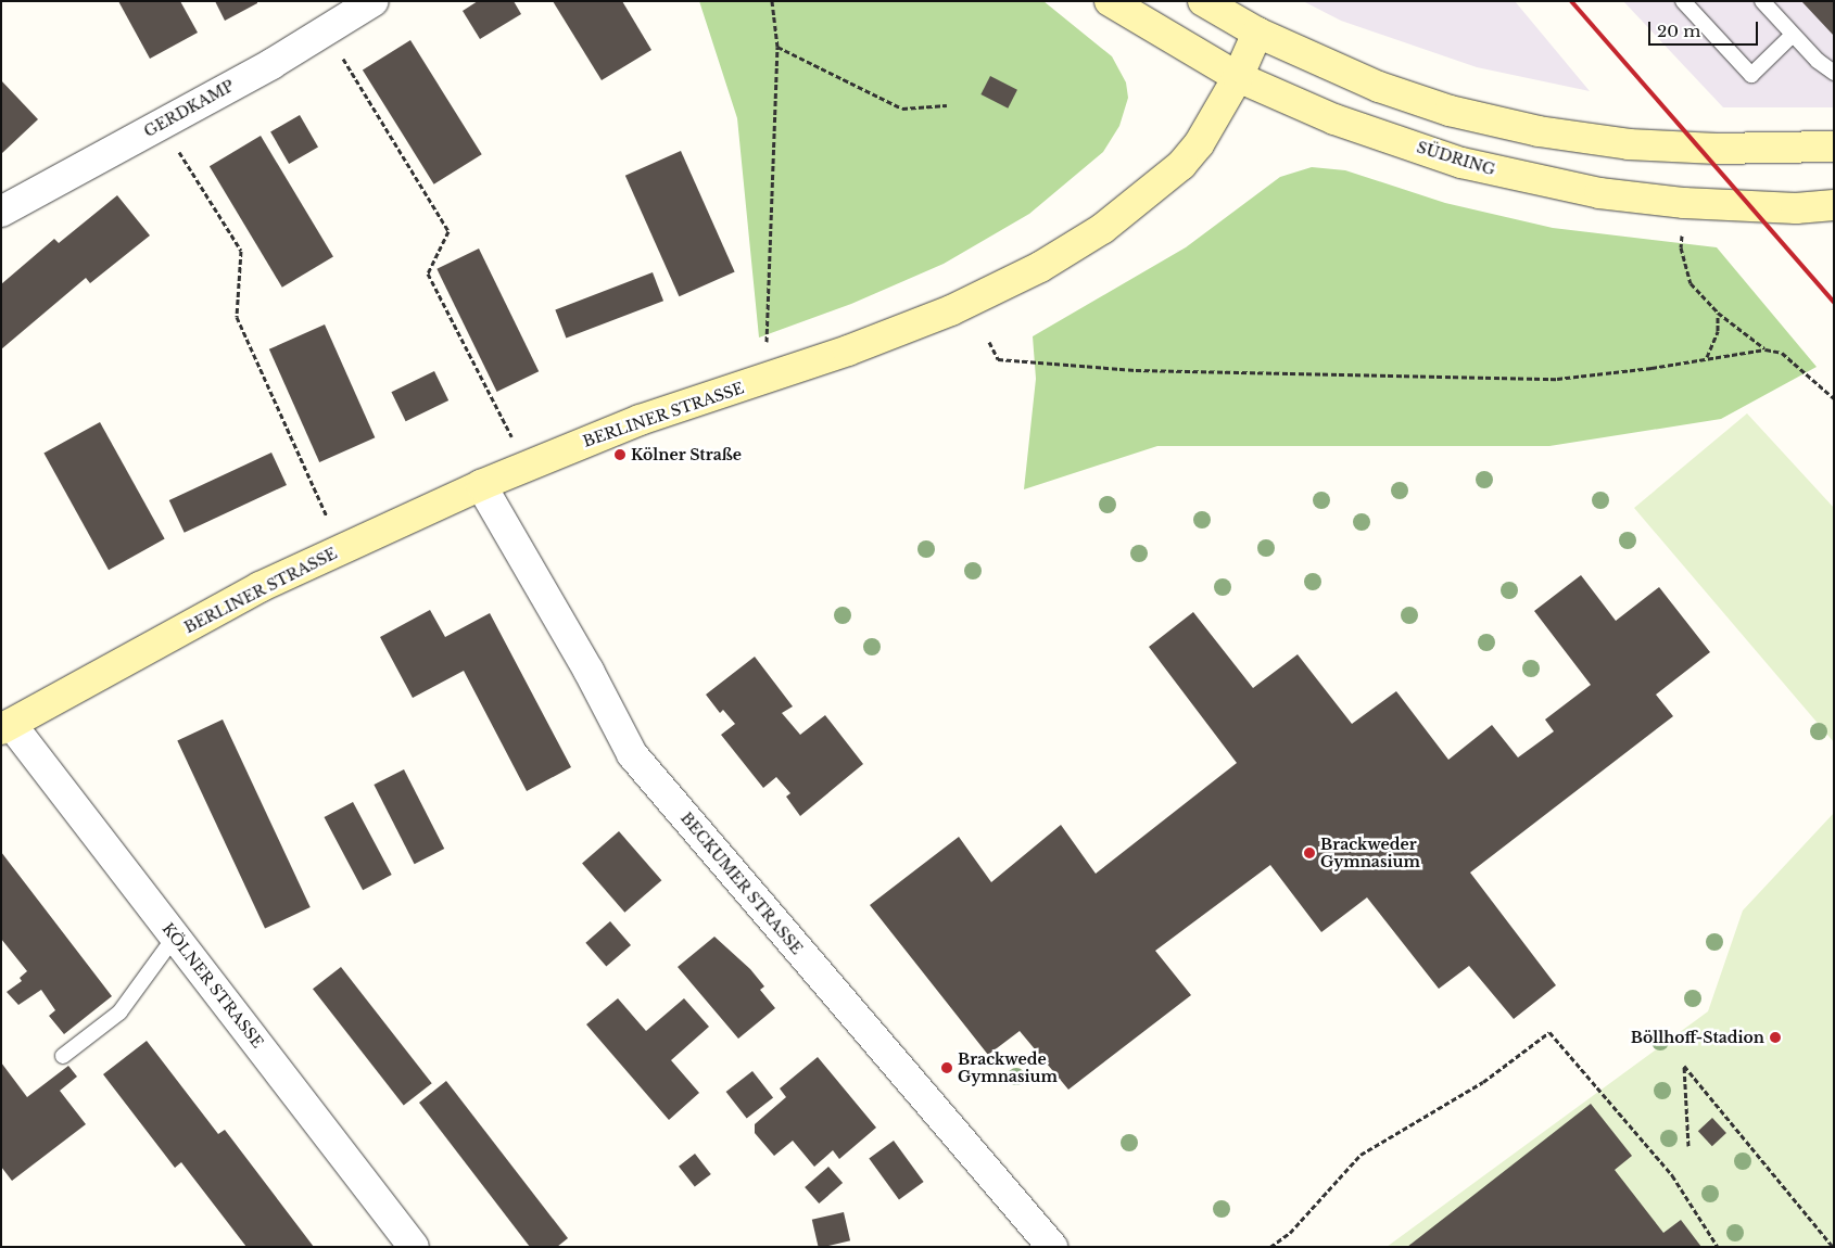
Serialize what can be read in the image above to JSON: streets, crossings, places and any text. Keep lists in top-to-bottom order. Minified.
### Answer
{"streets":{"street":["GERDKAMP","SÜDRING","BERLINER STRASSE","BECKUMER STRASSE","KÖLNER STRASSE"]},"crossings":[["SÜDRING","BERLINER STRASSE"],["BERLINER STRASSE","BECKUMER STRASSE"],["BERLINER STRASSE","KÖLNER STRASSE"]],"places":["Kölner Straße","Brackweder Gymnasium","Böllhoff-Stadion","Brackwede Gymnasium"],"scale_bar":"20 m"}
